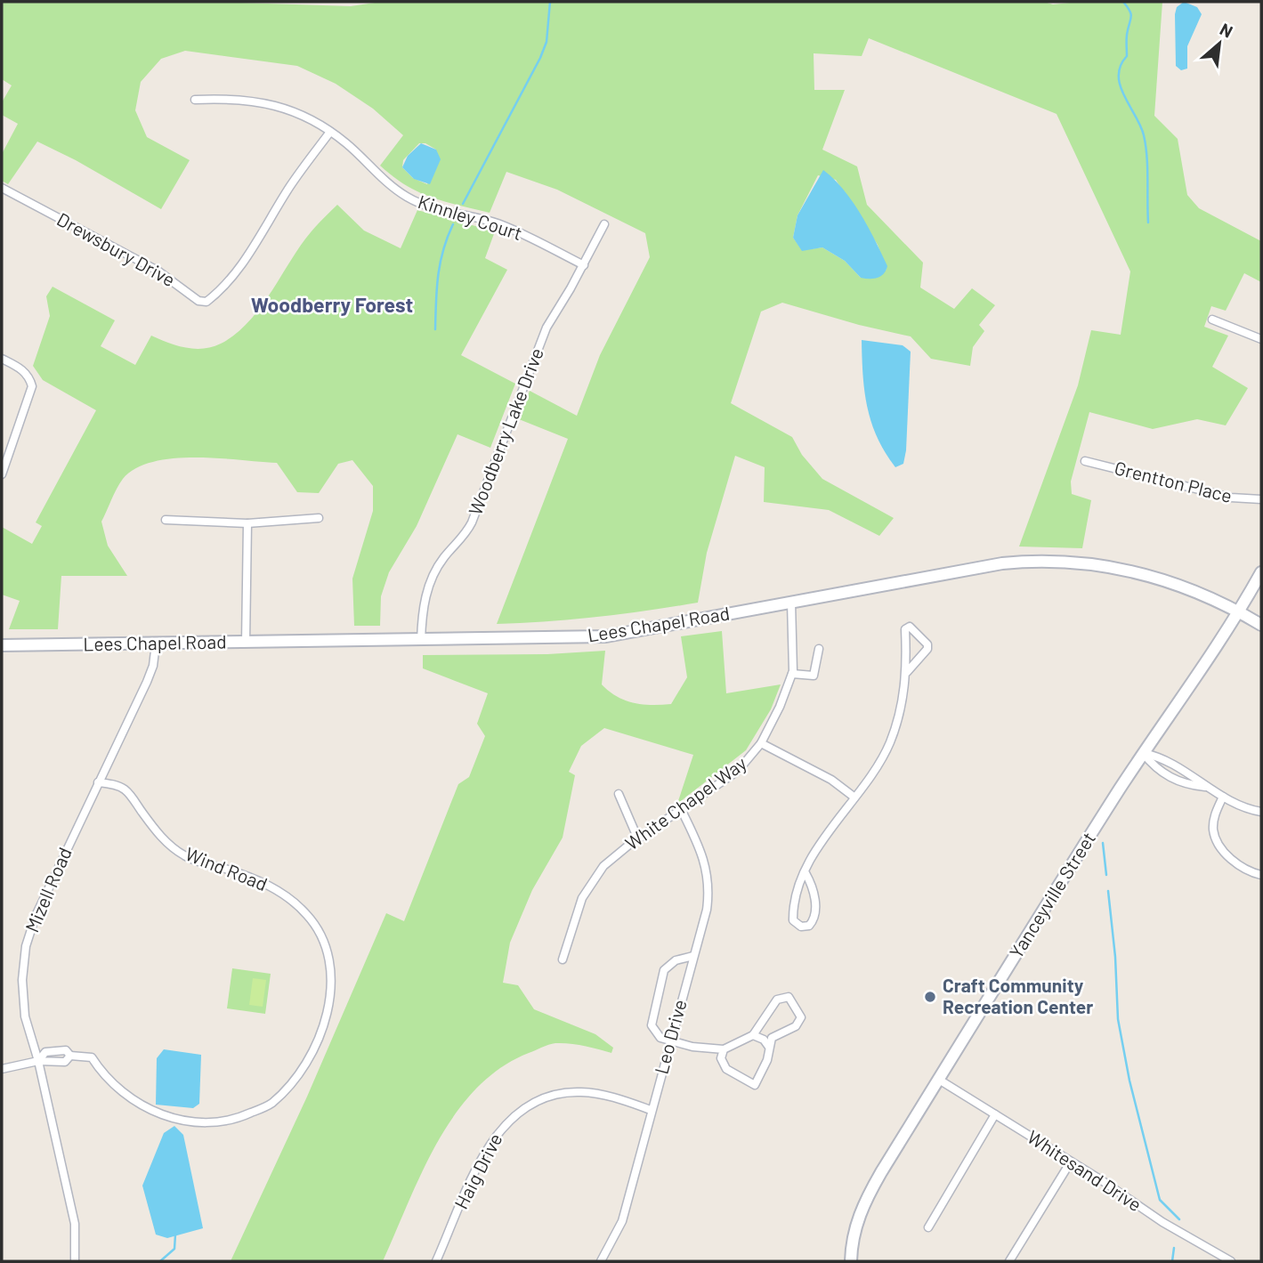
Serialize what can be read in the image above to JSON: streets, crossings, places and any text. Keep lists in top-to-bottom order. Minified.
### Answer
{"streets":{"main road":["Lees Chapel Road","Yanceyville Street"],"street":["Kinnley Court","Drewsbury Drive","Woodberry Lake Drive","Grentton Place","White Chapel Way","Wind Road","Mizell Road","Leo Drive","Haig Drive","Whitesand Drive"]},"crossings":[["Kinnley Court","Drewsbury Drive"],["Kinnley Court","Woodberry Lake Drive"],["Woodberry Lake Drive","Lees Chapel Road"],["Lees Chapel Road","White Chapel Way"],["Lees Chapel Road","Mizell Road"],["Lees Chapel Road","Yanceyville Street"],["White Chapel Way","Leo Drive"],["Wind Road","Mizell Road"],["Yanceyville Street","Whitesand Drive"],["Leo Drive","Haig Drive"]],"districts":["Woodberry Forest"],"places":["Craft Community Recreation Center"],"north":"top right"}
